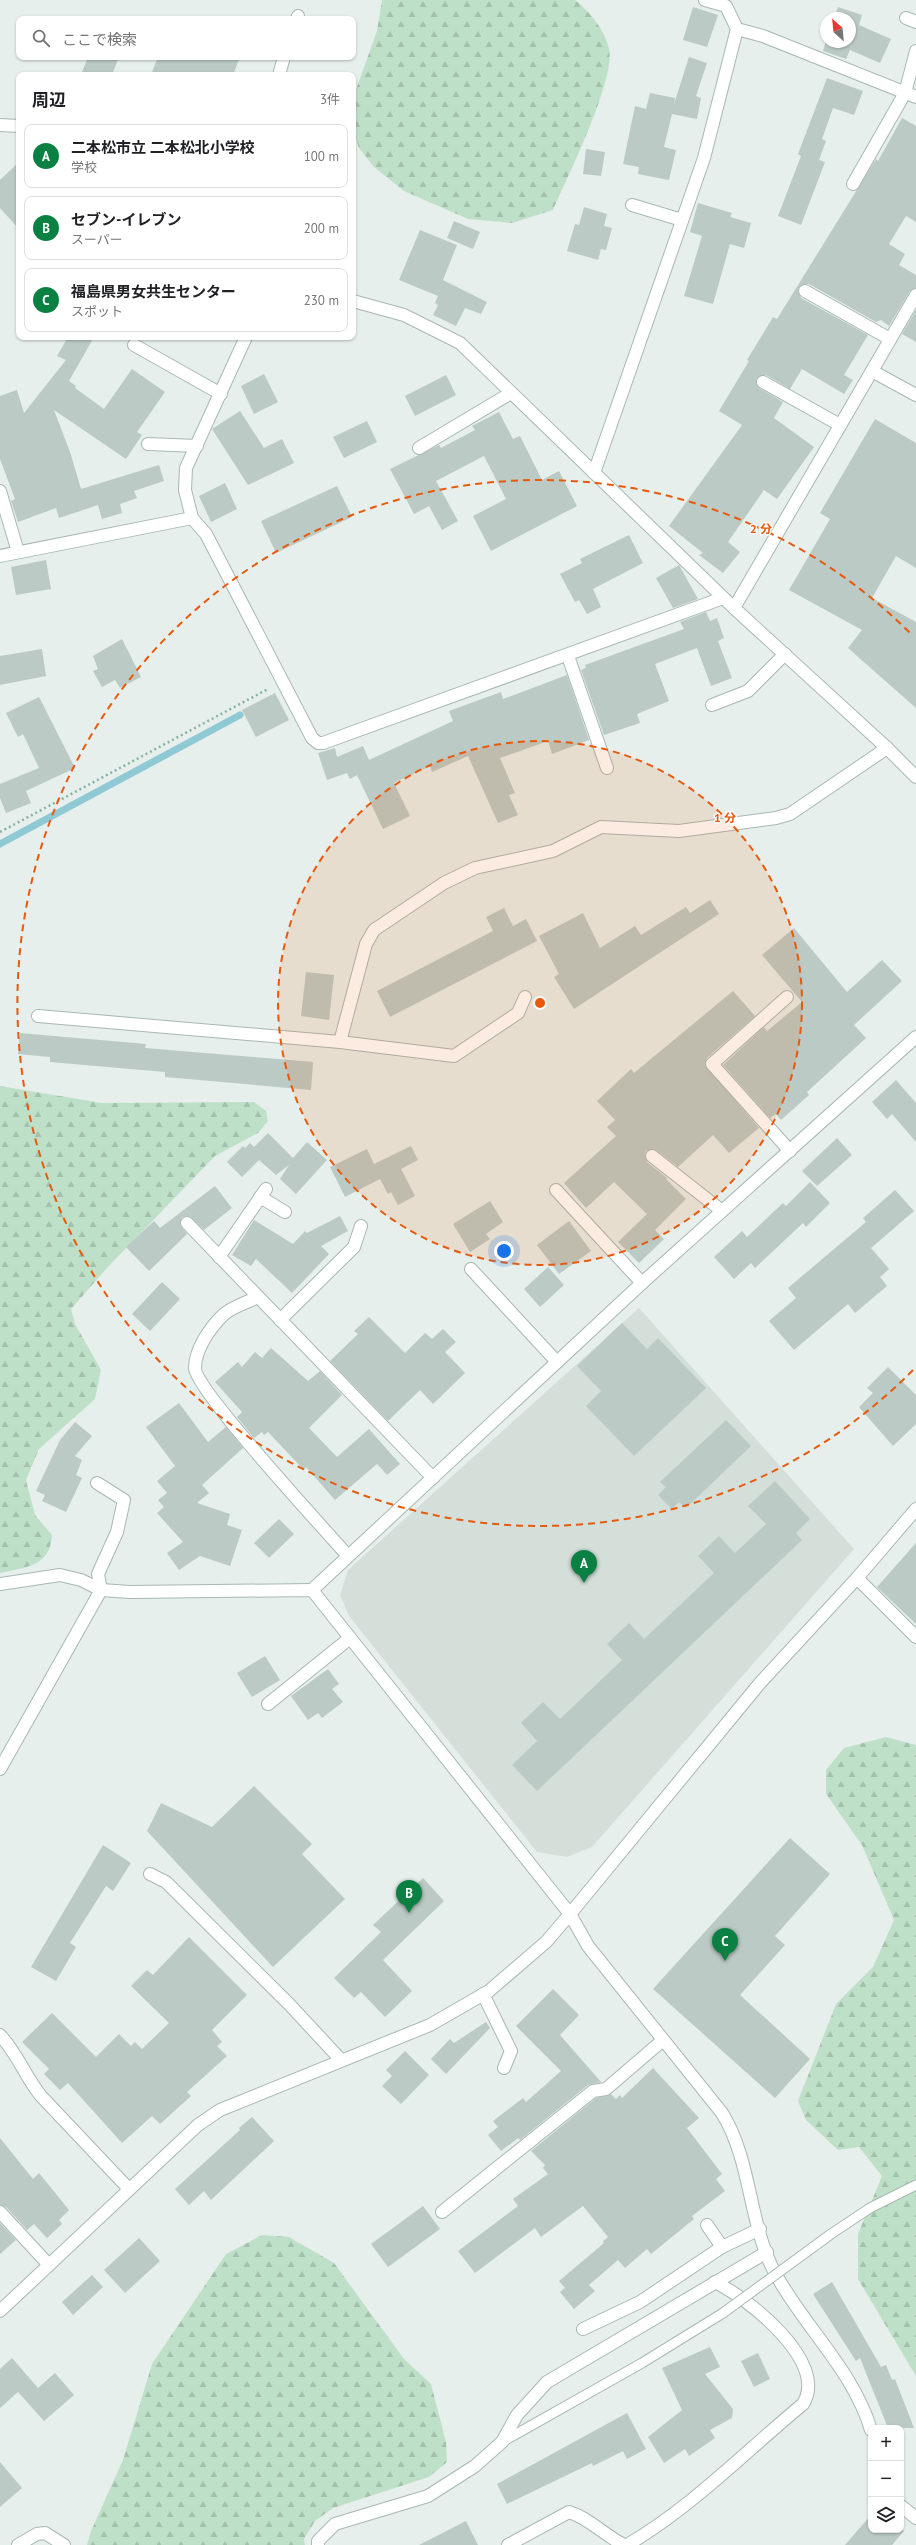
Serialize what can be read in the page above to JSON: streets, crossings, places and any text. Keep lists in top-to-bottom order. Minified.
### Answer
{"north":"top left","page":{"search":"ここで検索","heading":["周辺","3件"],"list":[{"mark":"A","name":"二本松市立 二本松北小学校","note":"学校","value":"100 m"},{"mark":"B","name":"セブン-イレブン","note":"スーパー","value":"200 m"},{"mark":"C","name":"福島県男女共生センター","note":"スポット","value":"230 m"}],"pins":["A","B","C"],"map_buttons":["+","−"]},"rings":["2 分","1 分"]}
